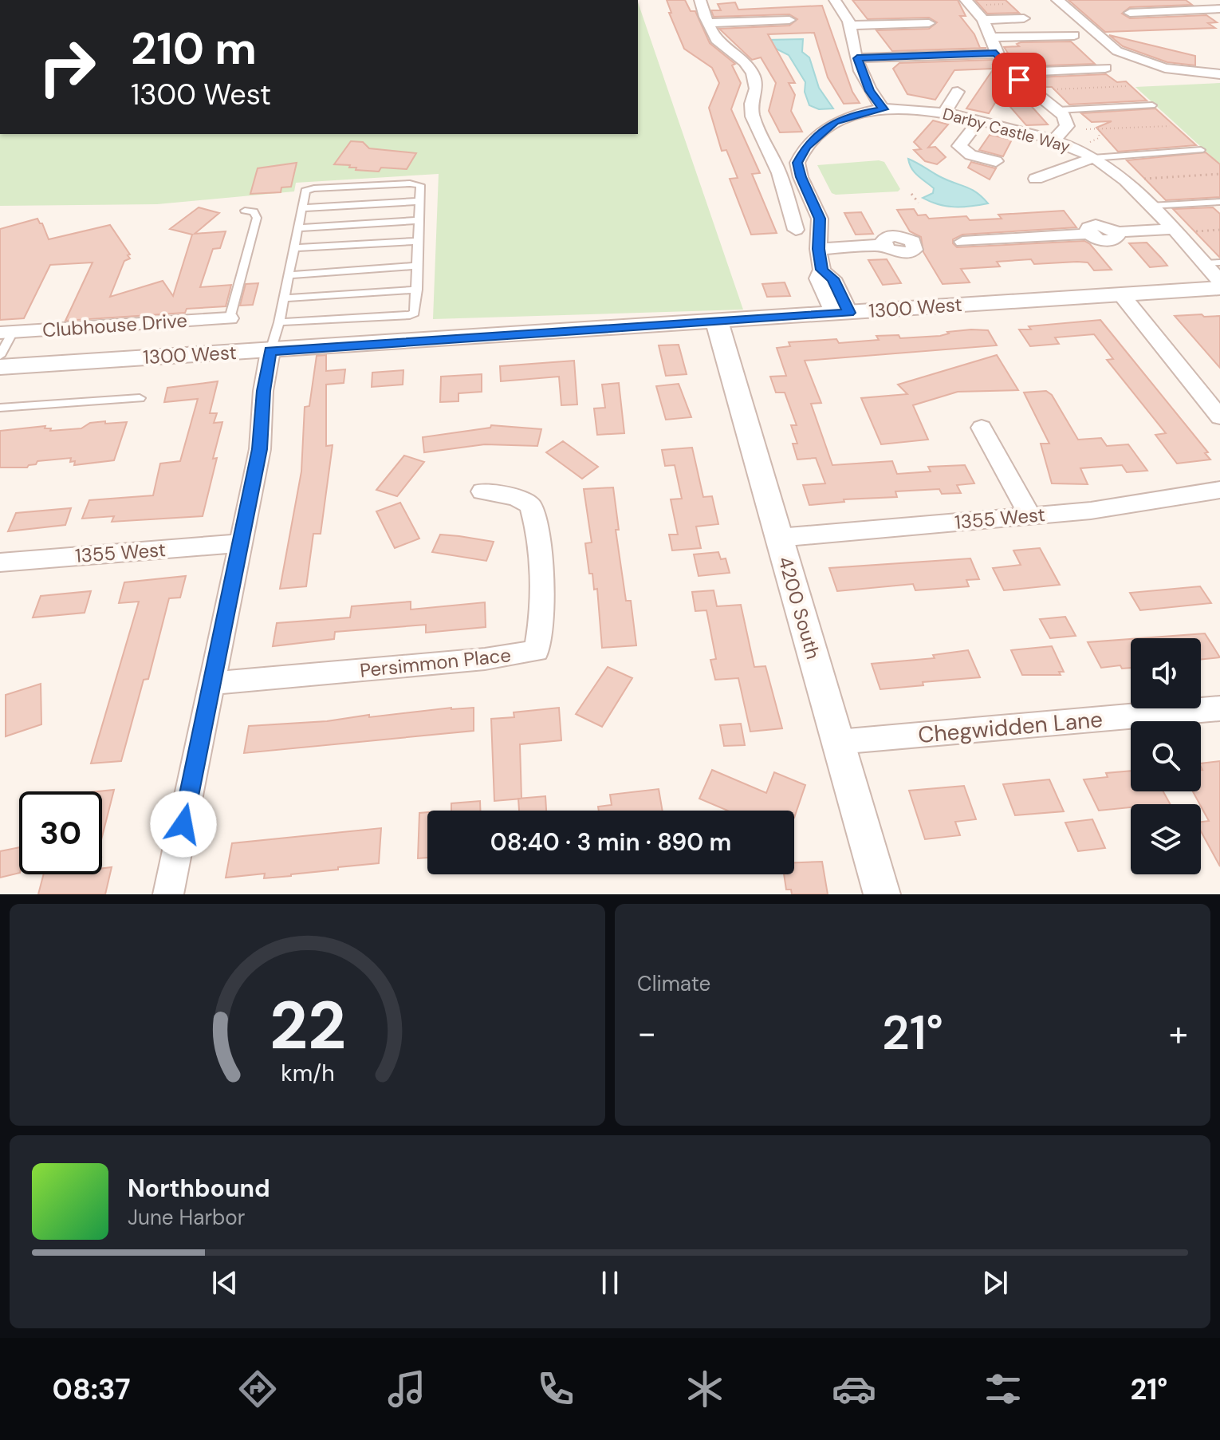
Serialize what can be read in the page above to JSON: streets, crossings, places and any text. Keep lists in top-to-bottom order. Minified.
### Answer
{"streets":{"street":["Darby Castle Way","1300 West","Clubhouse Drive","1355 West","4200 South","Persimmon Place","Chegwidden Lane"]},"crossings":[["1300 West","4200 South"],["1355 West","4200 South"],["4200 South","Chegwidden Lane"]],"page":{"turn":["210 m","1300 West"],"limit":"30","trip":"08:40 · 3 min · 890 m","tile":"Climate","heat":["−","21°","+"],"song":["Northbound","June Harbor"],"tabs":["08:37","21°"],"gauge":["22","km/h"]}}
